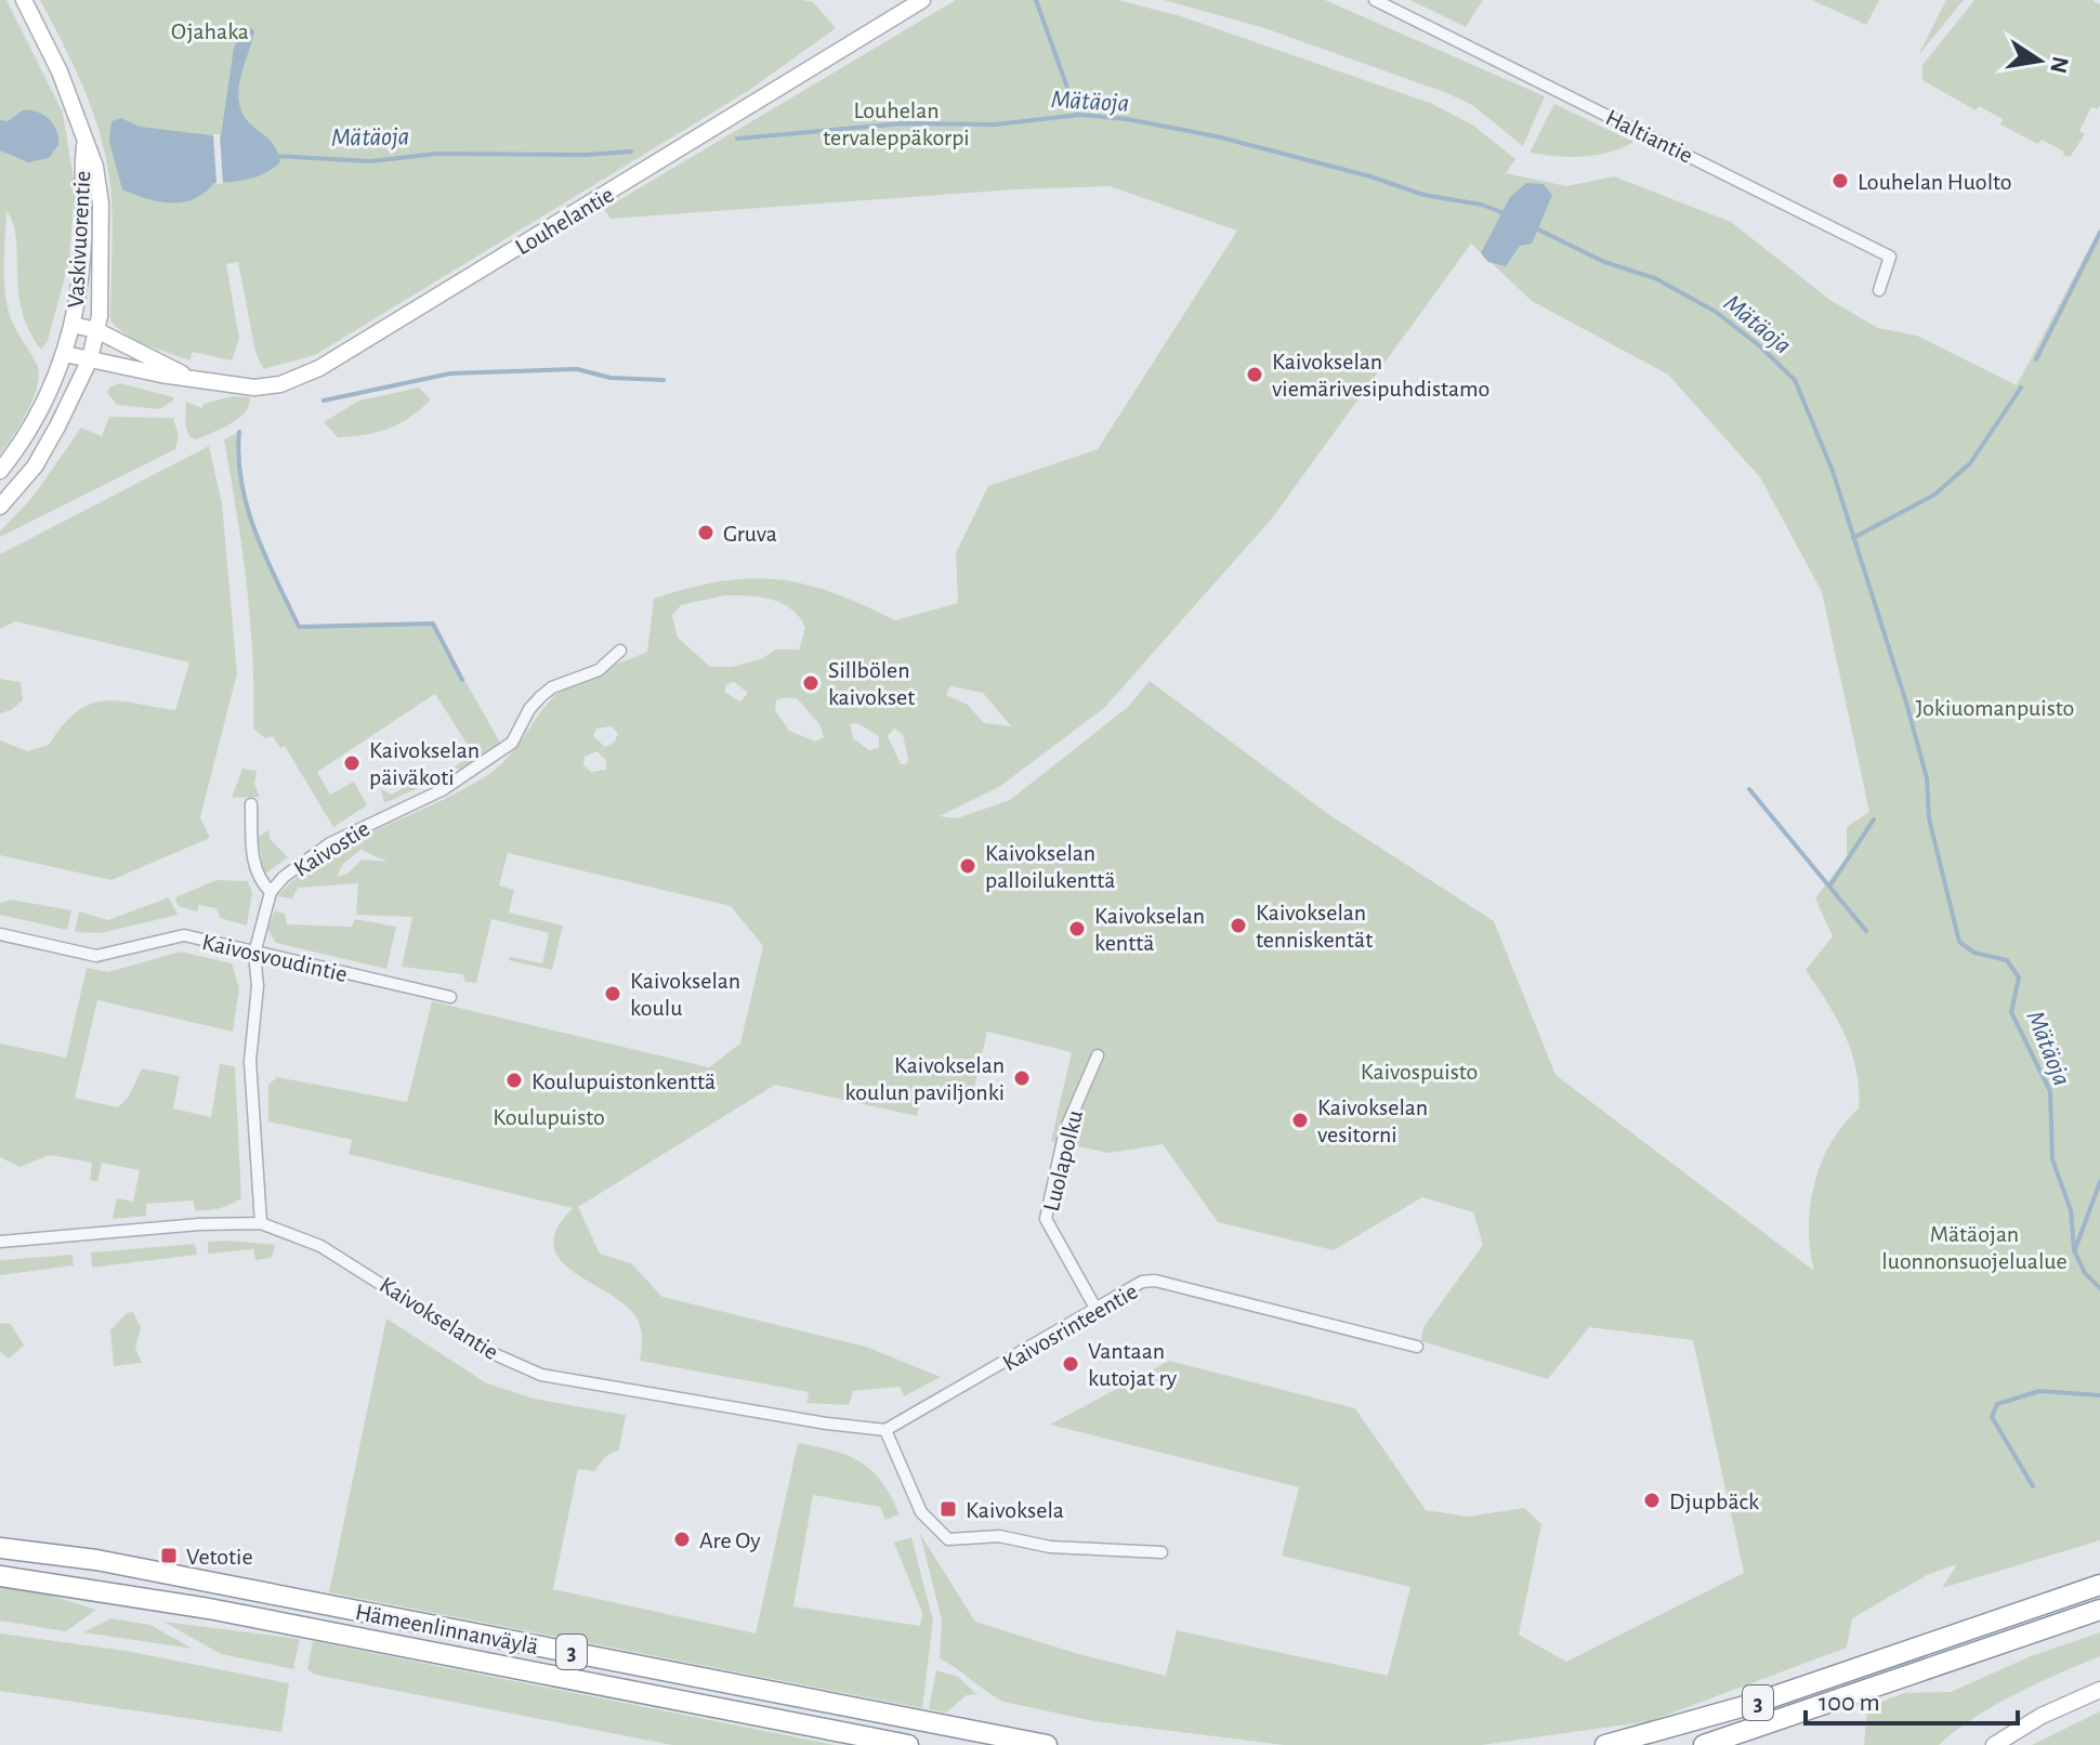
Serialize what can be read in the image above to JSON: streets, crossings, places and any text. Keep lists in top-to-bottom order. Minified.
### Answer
{"streets":{"highway":["Hämeenlinnanväylä","3"],"main road":["Louhelantie","Vaskivuorentie"],"street":["Haltiantie","Kaivostie","Kaivosvoudintie","Luolapolku","Kaivokselantie","Kaivosrinteentie"]},"crossings":[["Louhelantie","Vaskivuorentie"],["Kaivostie","Kaivosvoudintie"],["Kaivostie","Kaivokselantie"],["Luolapolku","Kaivosrinteentie"],["Kaivokselantie","Kaivosrinteentie"]],"water":["Mätäoja"],"parks":["Ojahaka","Louhelan tervaleppäkorpi","Jokiuomanpuisto","Kaivospuisto","Koulupuisto","Mätäojan luonnonsuojelualue"],"places":{"other":["Louhelan Huolto","Kaivokselan viemärivesipuhdistamo","Gruva","Sillbölen kaivokset","Kaivokselan päiväkoti","Kaivokselan palloilukenttä","Kaivokselan tenniskentät","Kaivokselan kenttä","Kaivokselan koulu","Kaivokselan koulun paviljonki","Koulupuistonkenttä","Kaivokselan vesitorni","Vantaan kutojat ry","Djupbäck","Are Oy"],"transit":["Kaivoksela","Vetotie"]},"scale_bar":"100 m","north":"right"}
